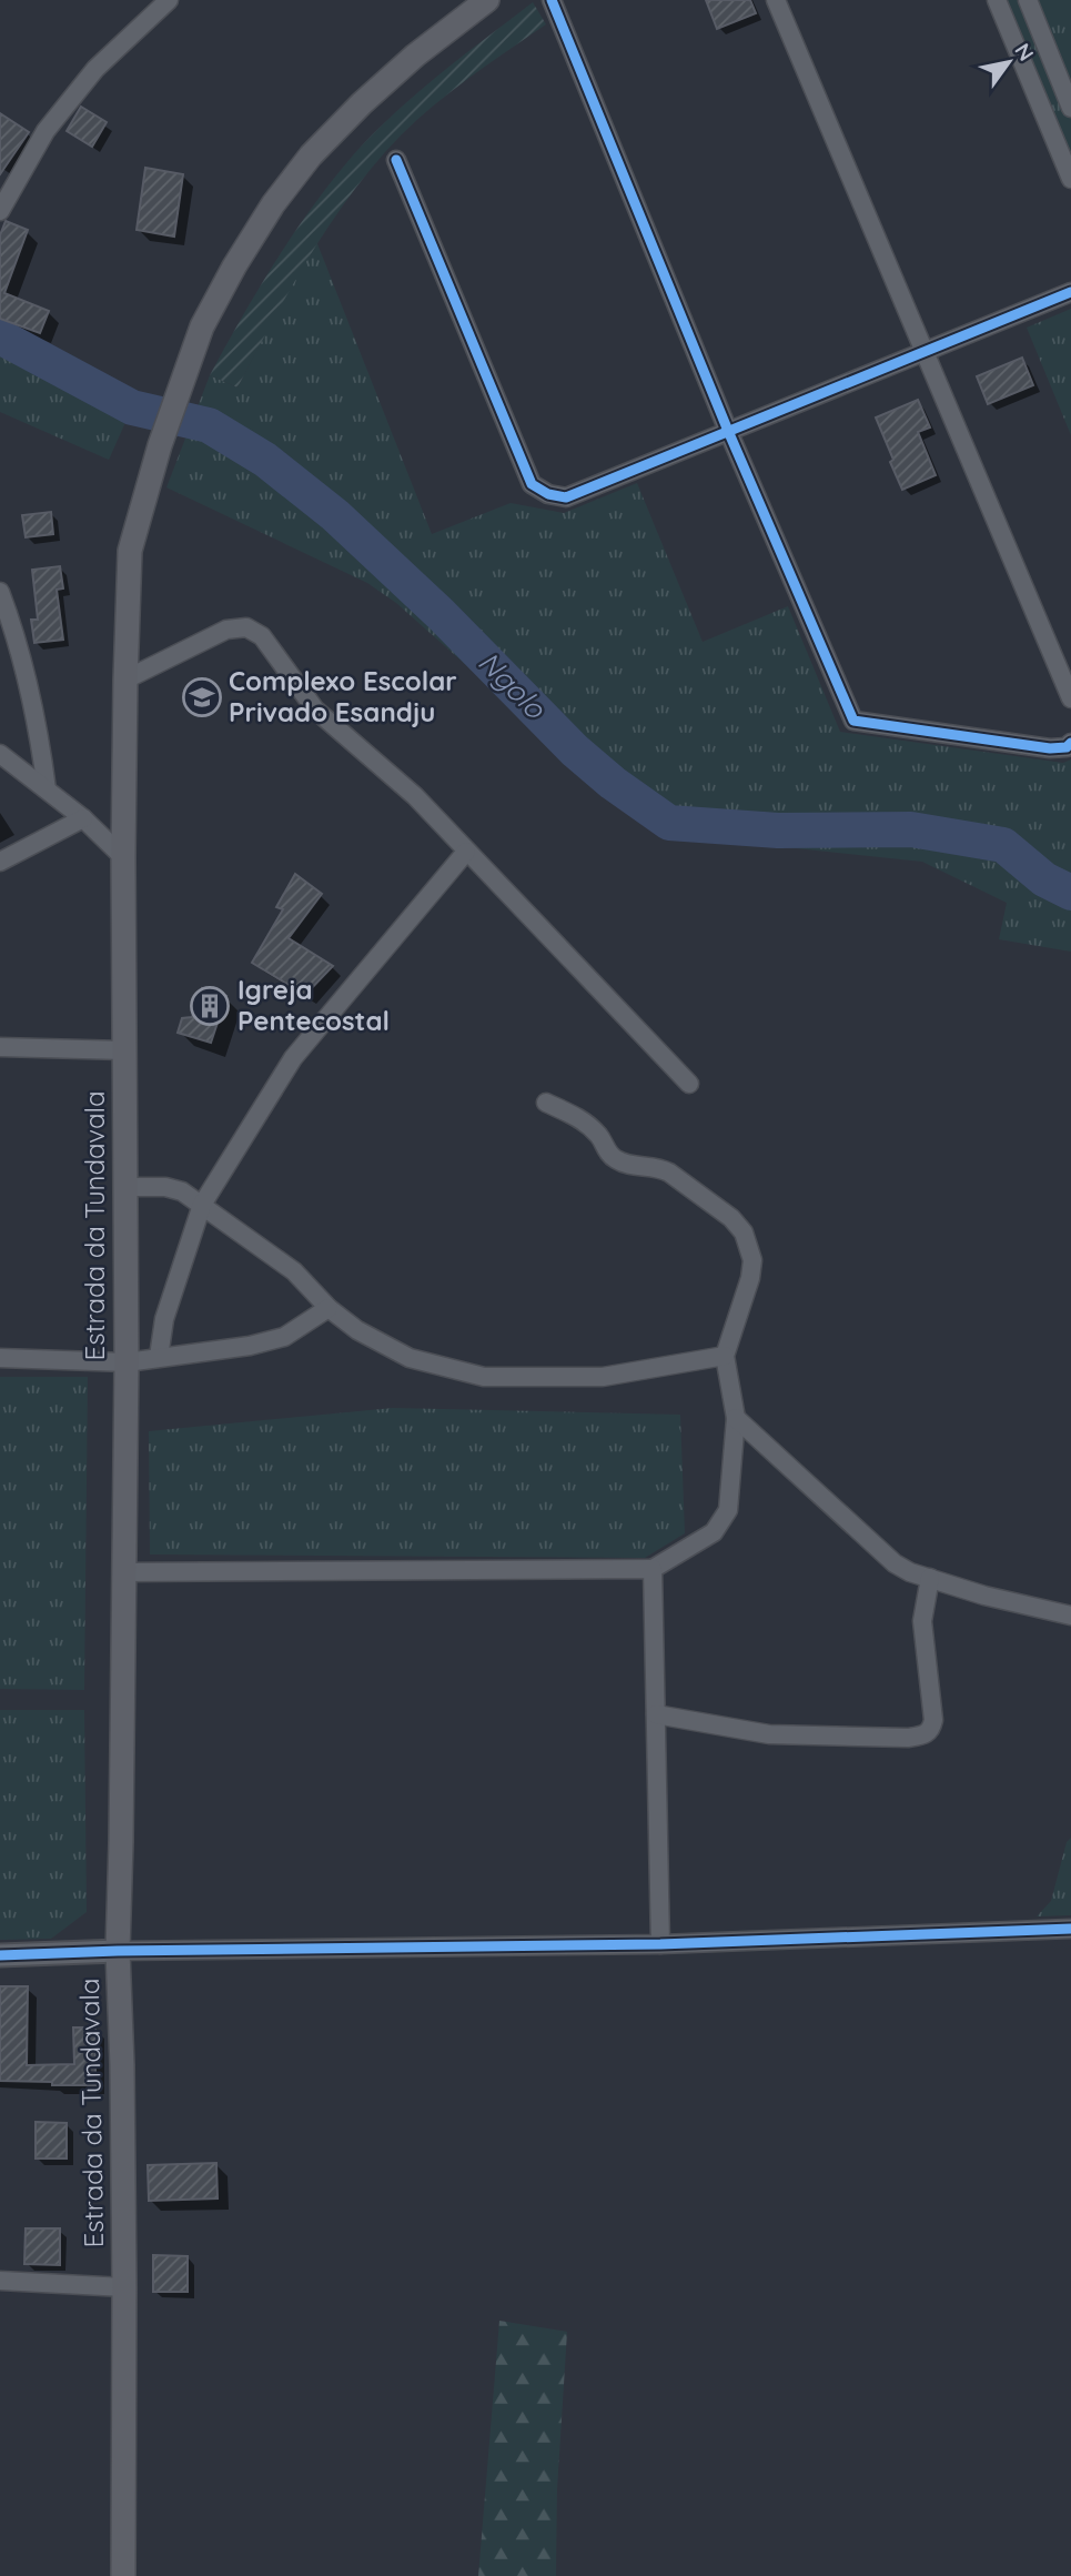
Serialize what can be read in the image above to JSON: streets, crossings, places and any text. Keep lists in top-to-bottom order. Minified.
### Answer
{"streets":{"main road":["Estrada da Tundavala"]},"water":["Ngolo"],"places":{"school or university":["Complexo Escolar Privado Esandju"],"building":["Igreja Pentecostal"]},"north":"top right"}
